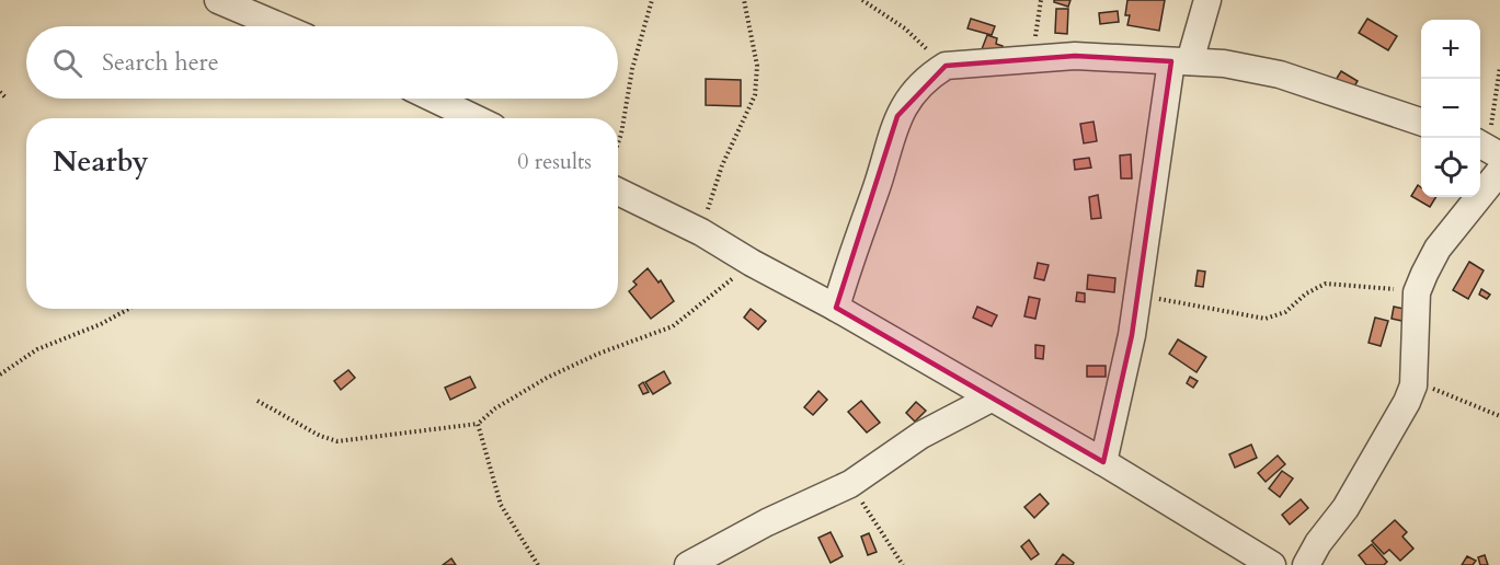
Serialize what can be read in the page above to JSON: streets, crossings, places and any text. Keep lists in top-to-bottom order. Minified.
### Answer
{"page":{"map_buttons":["+","−"],"search":"Search here","heading":["Nearby","0 results"]}}
